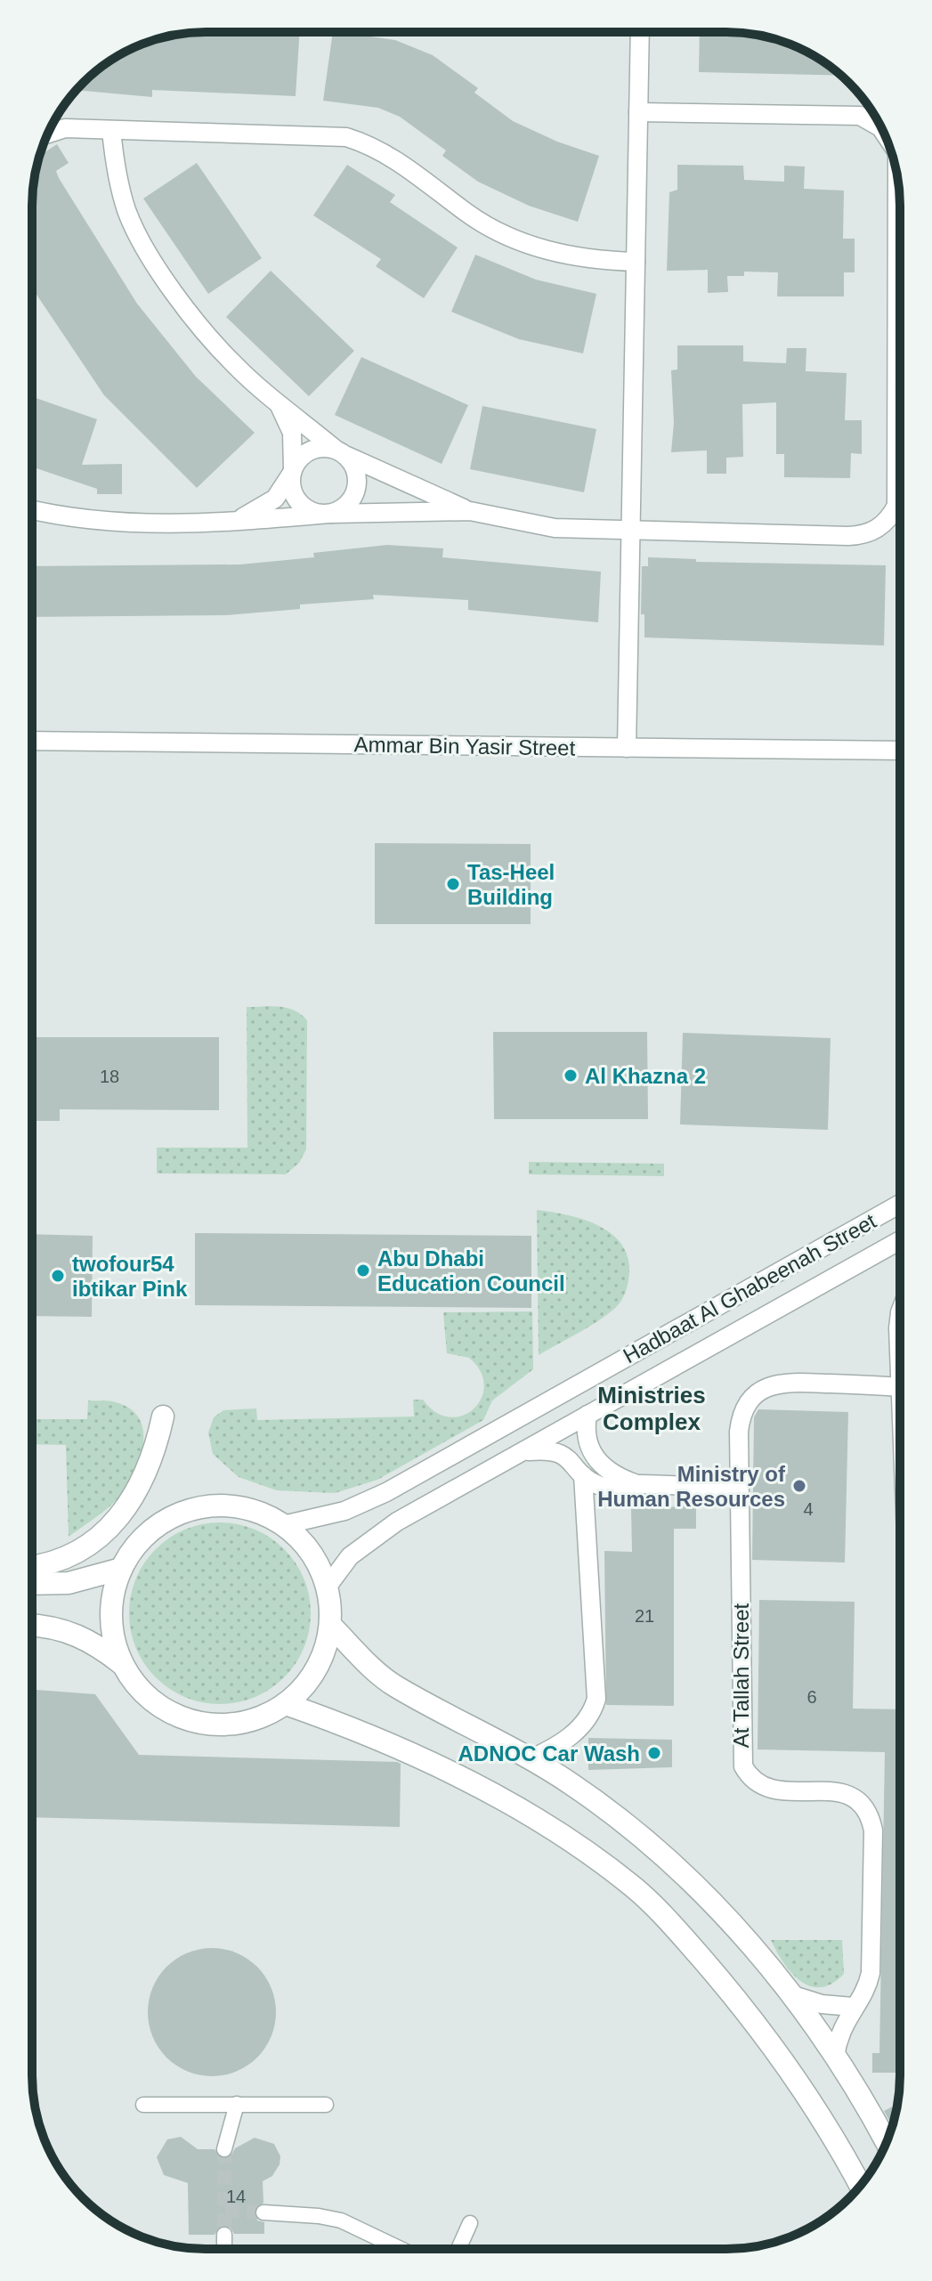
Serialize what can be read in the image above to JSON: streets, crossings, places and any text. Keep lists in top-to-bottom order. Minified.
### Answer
{"streets":{"street":["Ammar Bin Yasir Street","Hadbaat Al Ghabeenah Street","At Tallah Street"]},"districts":["Ministries Complex"],"places":["Tas-Heel Building","Al Khazna 2","Abu Dhabi Education Council","twofour54 ibtikar Pink","Ministry of Human Resources","ADNOC Car Wash"],"house_numbers":["18","4","21","6","14"]}
